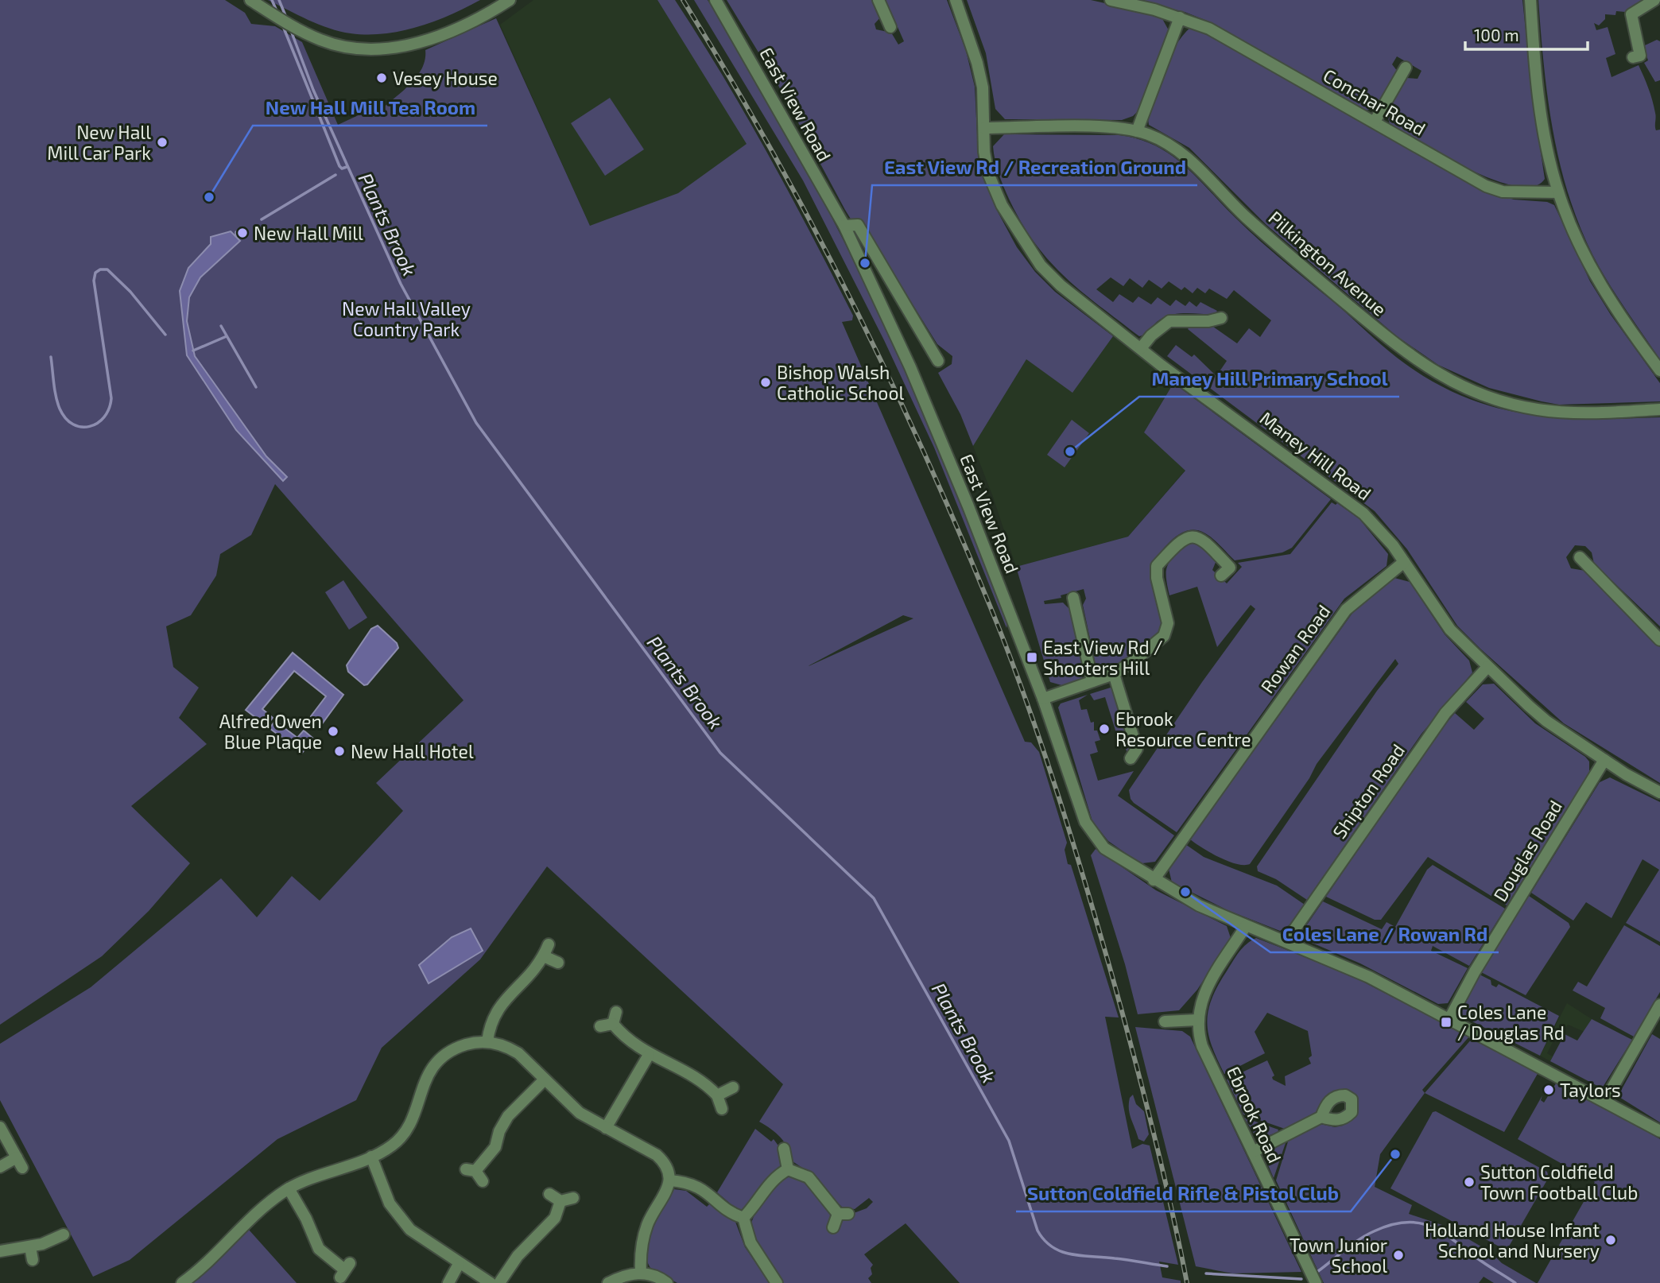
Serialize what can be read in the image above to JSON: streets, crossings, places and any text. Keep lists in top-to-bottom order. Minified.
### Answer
{"streets":{"street":["Conchar Road","East View Road","Pilkington Avenue","Maney Hill Road","Rowan Road","Shipton Road","Douglas Road","Ebrook Road"]},"crossings":[["East View Road","Rowan Road"],["East View Road","Shipton Road"],["East View Road","Douglas Road"],["East View Road","Ebrook Road"],["Pilkington Avenue","Maney Hill Road"],["Maney Hill Road","Rowan Road"],["Maney Hill Road","Shipton Road"],["Maney Hill Road","Douglas Road"]],"water":["Plants Brook"],"parks":["New Hall Valley Country Park"],"places":{"other":["Vesey House","New Hall Mill Car Park","New Hall Mill Tea Room","New Hall Mill","East View Rd / Recreation Ground","Bishop Walsh Catholic School","Maney Hill Primary School","Ebrook Resource Centre","Alfred Owen Blue Plaque","New Hall Hotel","Coles Lane / Rowan Rd","Taylors","Sutton Coldfield Rifle & Pistol Club","Sutton Coldfield Town Football Club","Holland House Infant School and Nursery","Town Junior School"],"transit":["East View Rd / Shooters Hill","Coles Lane / Douglas Rd"]},"scale_bar":"100 m"}
